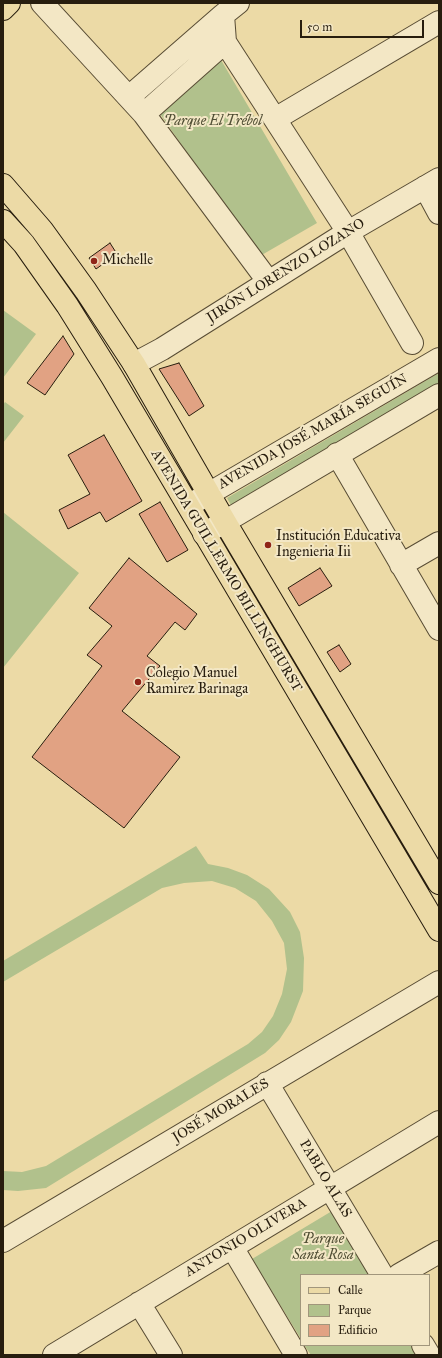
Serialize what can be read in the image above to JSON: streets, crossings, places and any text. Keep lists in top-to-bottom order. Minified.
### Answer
{"streets":{"main road":["AVENIDA GUILLERMO BILLINGHURST"],"street":["JIRÓN LORENZO LOZANO","AVENIDA JOSÉ MARÍA SEGUÍN","JOSÉ MORALES","PABLO ALAS","ANTONIO OLIVERA"]},"crossings":[["JIRÓN LORENZO LOZANO","AVENIDA GUILLERMO BILLINGHURST"],["AVENIDA JOSÉ MARÍA SEGUÍN","AVENIDA GUILLERMO BILLINGHURST"],["JOSÉ MORALES","PABLO ALAS"],["PABLO ALAS","ANTONIO OLIVERA"]],"parks":["Parque El Trébol","Parque Santa Rosa"],"places":["Michelle","Institución Educativa Ingenieria Iii","Colegio Manuel Ramirez Barinaga"],"legend":["Calle","Parque","Edificio"],"scale_bar":"50 m"}
